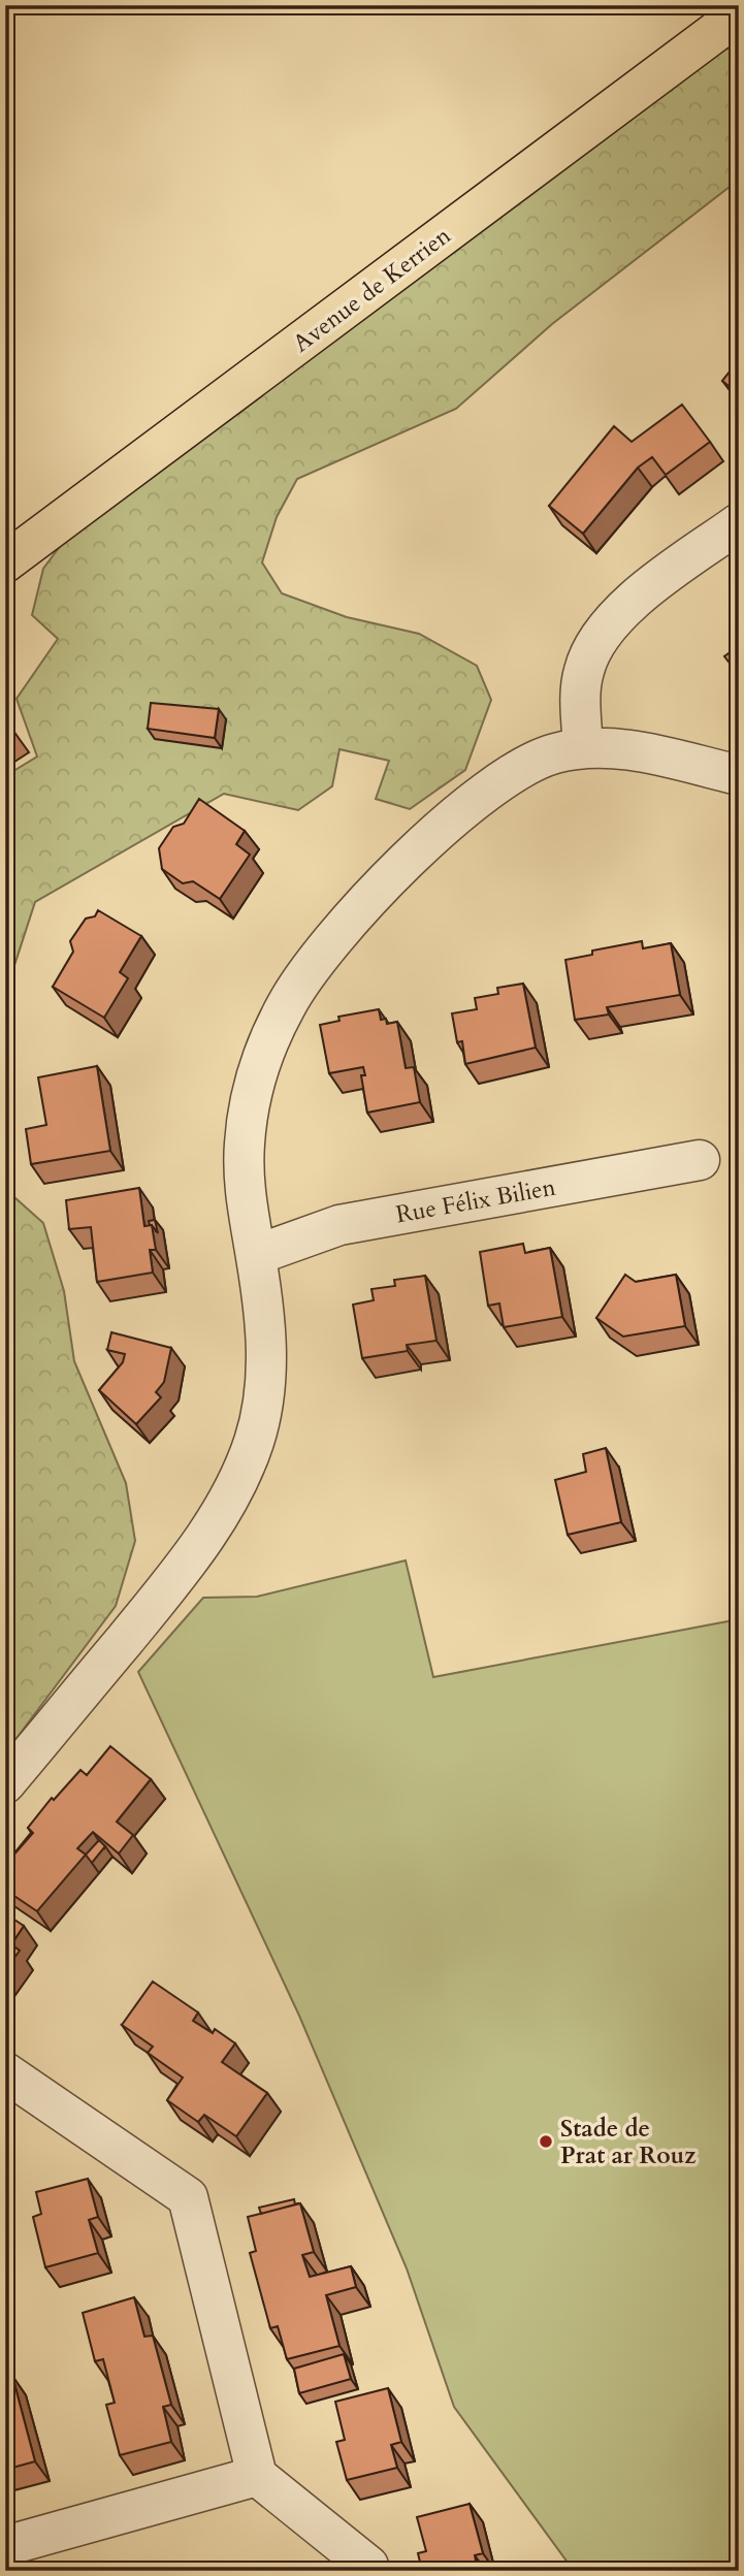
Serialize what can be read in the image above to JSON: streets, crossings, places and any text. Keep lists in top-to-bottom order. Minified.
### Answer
{"streets":{"main road":["Avenue de Kerrien"],"street":["Rue Félix Bilien"]},"places":["Stade de Prat ar Rouz"]}
